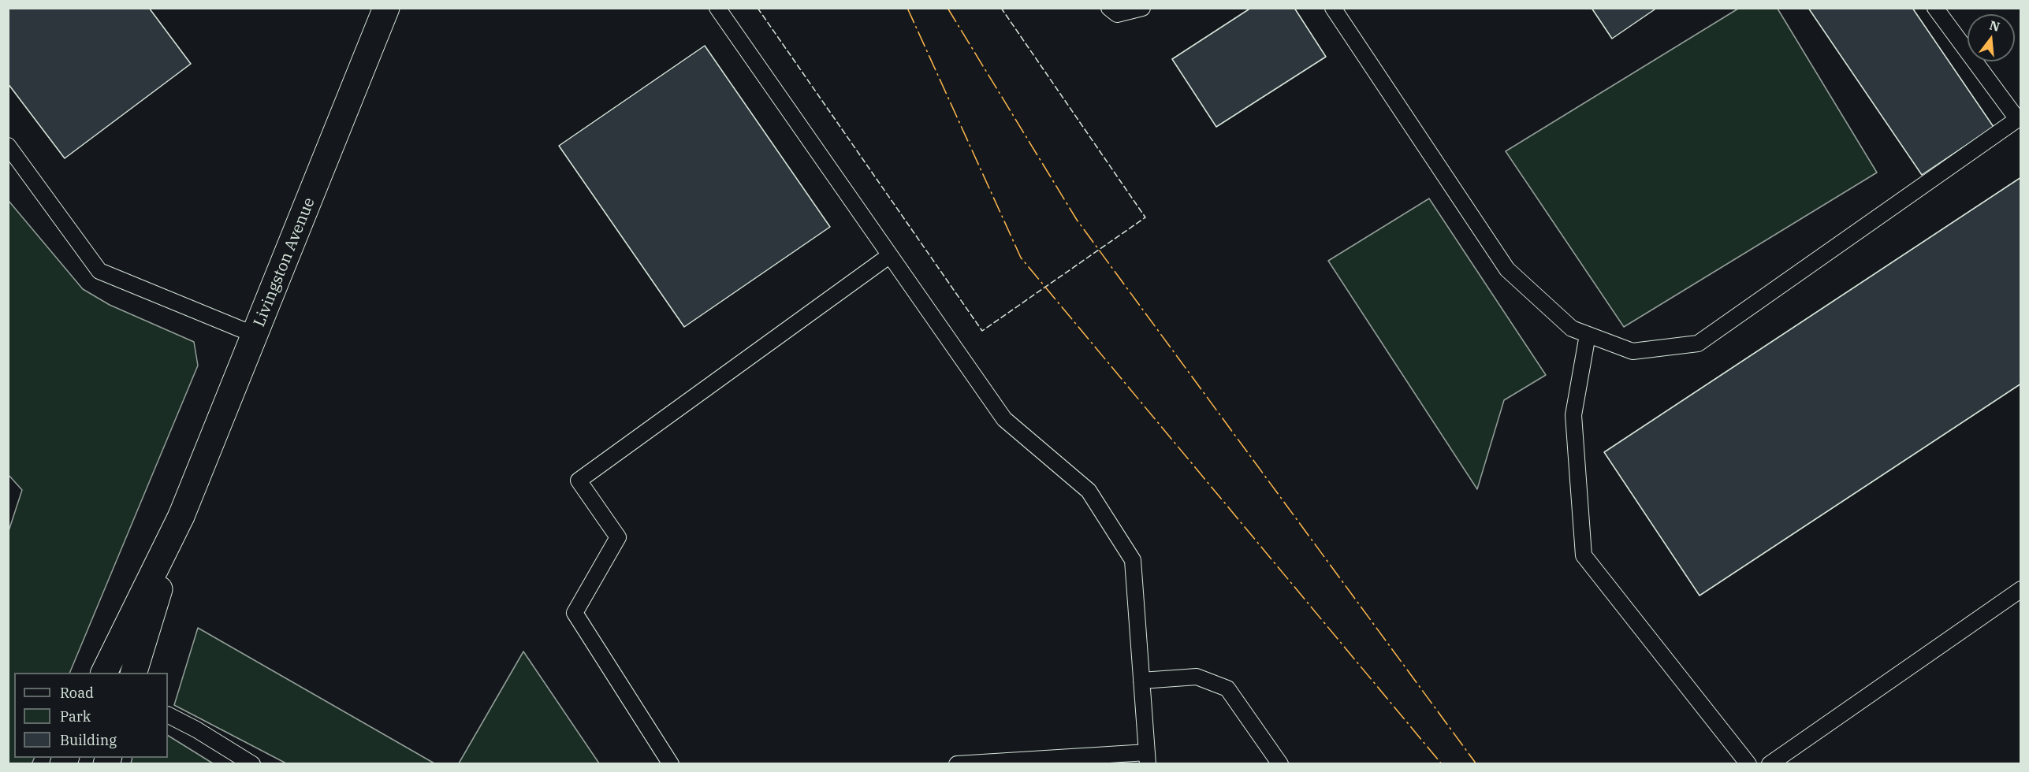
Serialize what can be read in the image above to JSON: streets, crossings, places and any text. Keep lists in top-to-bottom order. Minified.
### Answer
{"streets":{"main road":["Livingston Avenue"]},"legend":["Road","Park","Building"],"north":"top"}
